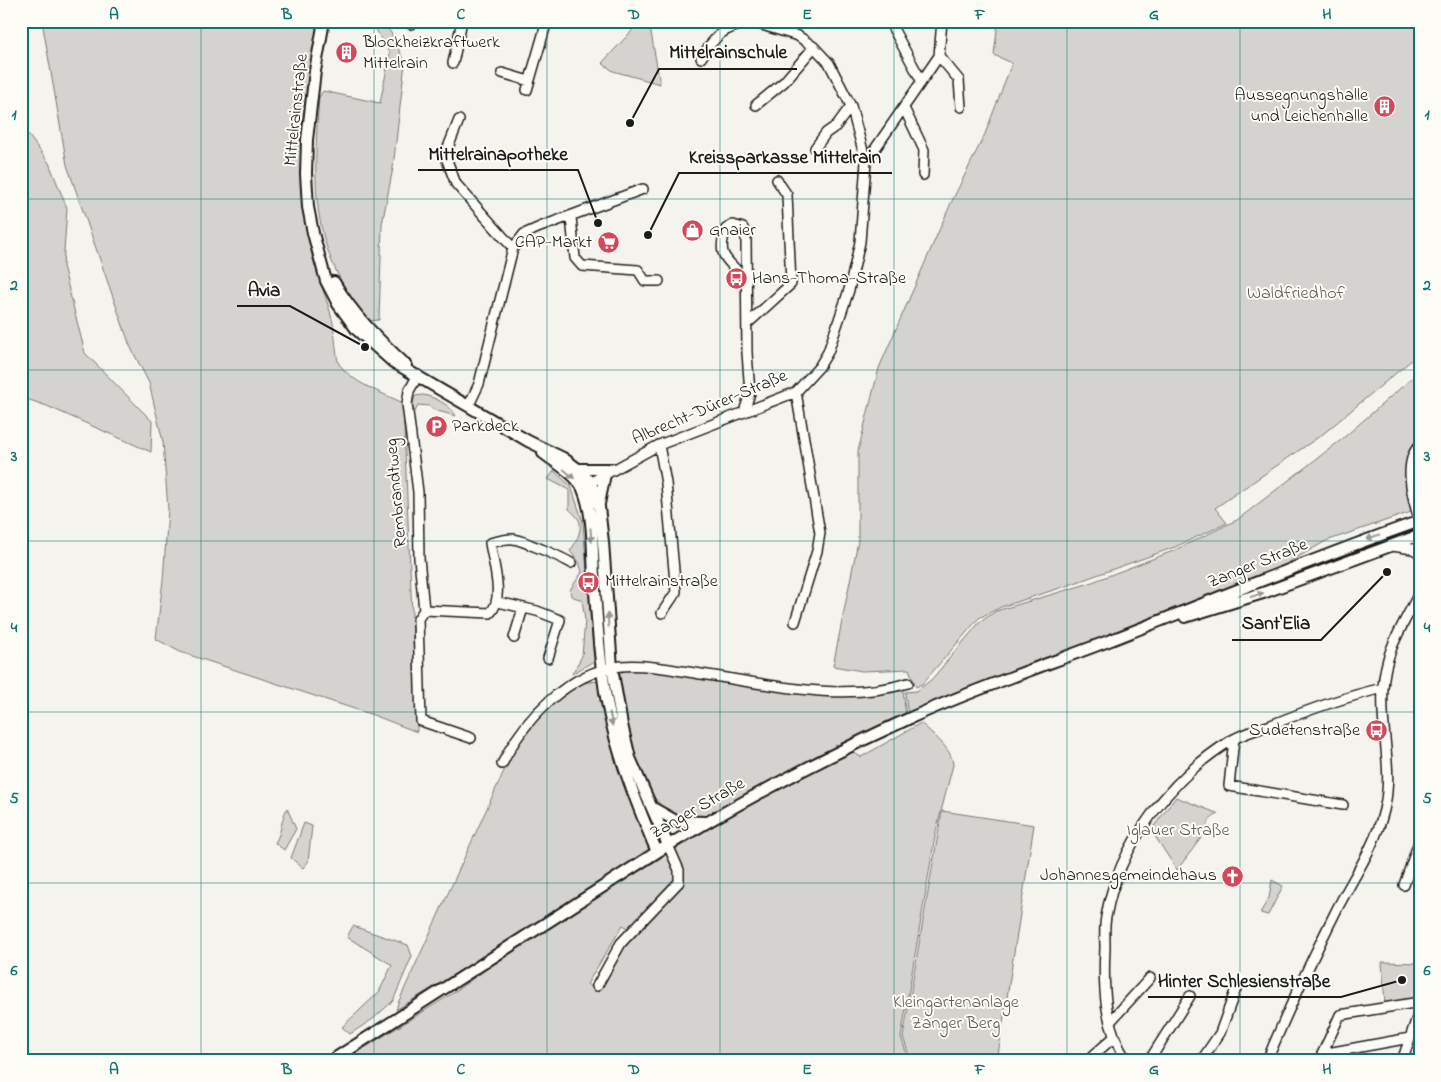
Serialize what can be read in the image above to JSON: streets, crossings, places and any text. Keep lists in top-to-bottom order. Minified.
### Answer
{"streets":{"street":["Mittelrainstraße","Albrecht-Dürer-Straße","Rembrandtweg","Zanger Straße"]},"crossings":[["Mittelrainstraße","Albrecht-Dürer-Straße"],["Mittelrainstraße","Rembrandtweg"],["Mittelrainstraße","Zanger Straße"]],"parks":["Waldfriedhof","Iglauer Straße","Kleingartenanlage Zanger Berg"],"places":{"building":["Blockheizkraftwerk Mittelrain","Aussegnungshalle und Leichenhalle"],"other":["Mittelrainschule","Mittelrainapotheke","Kreissparkasse Mittelrain","Avia","Sant'Elia","Hinter Schlesienstraße"],"shop":["Gnaier"],"supermarket":["CAP-Markt"],"bus stop":["Hans-Thoma-Straße","Mittelrainstraße","Sudetenstraße"],"parking":["Parkdeck"],"church":["Johannesgemeindehaus"]},"grid":{"columns":["A","B","C","D","E","F","G","H"],"rows":["1","2","3","4","5","6"]}}
